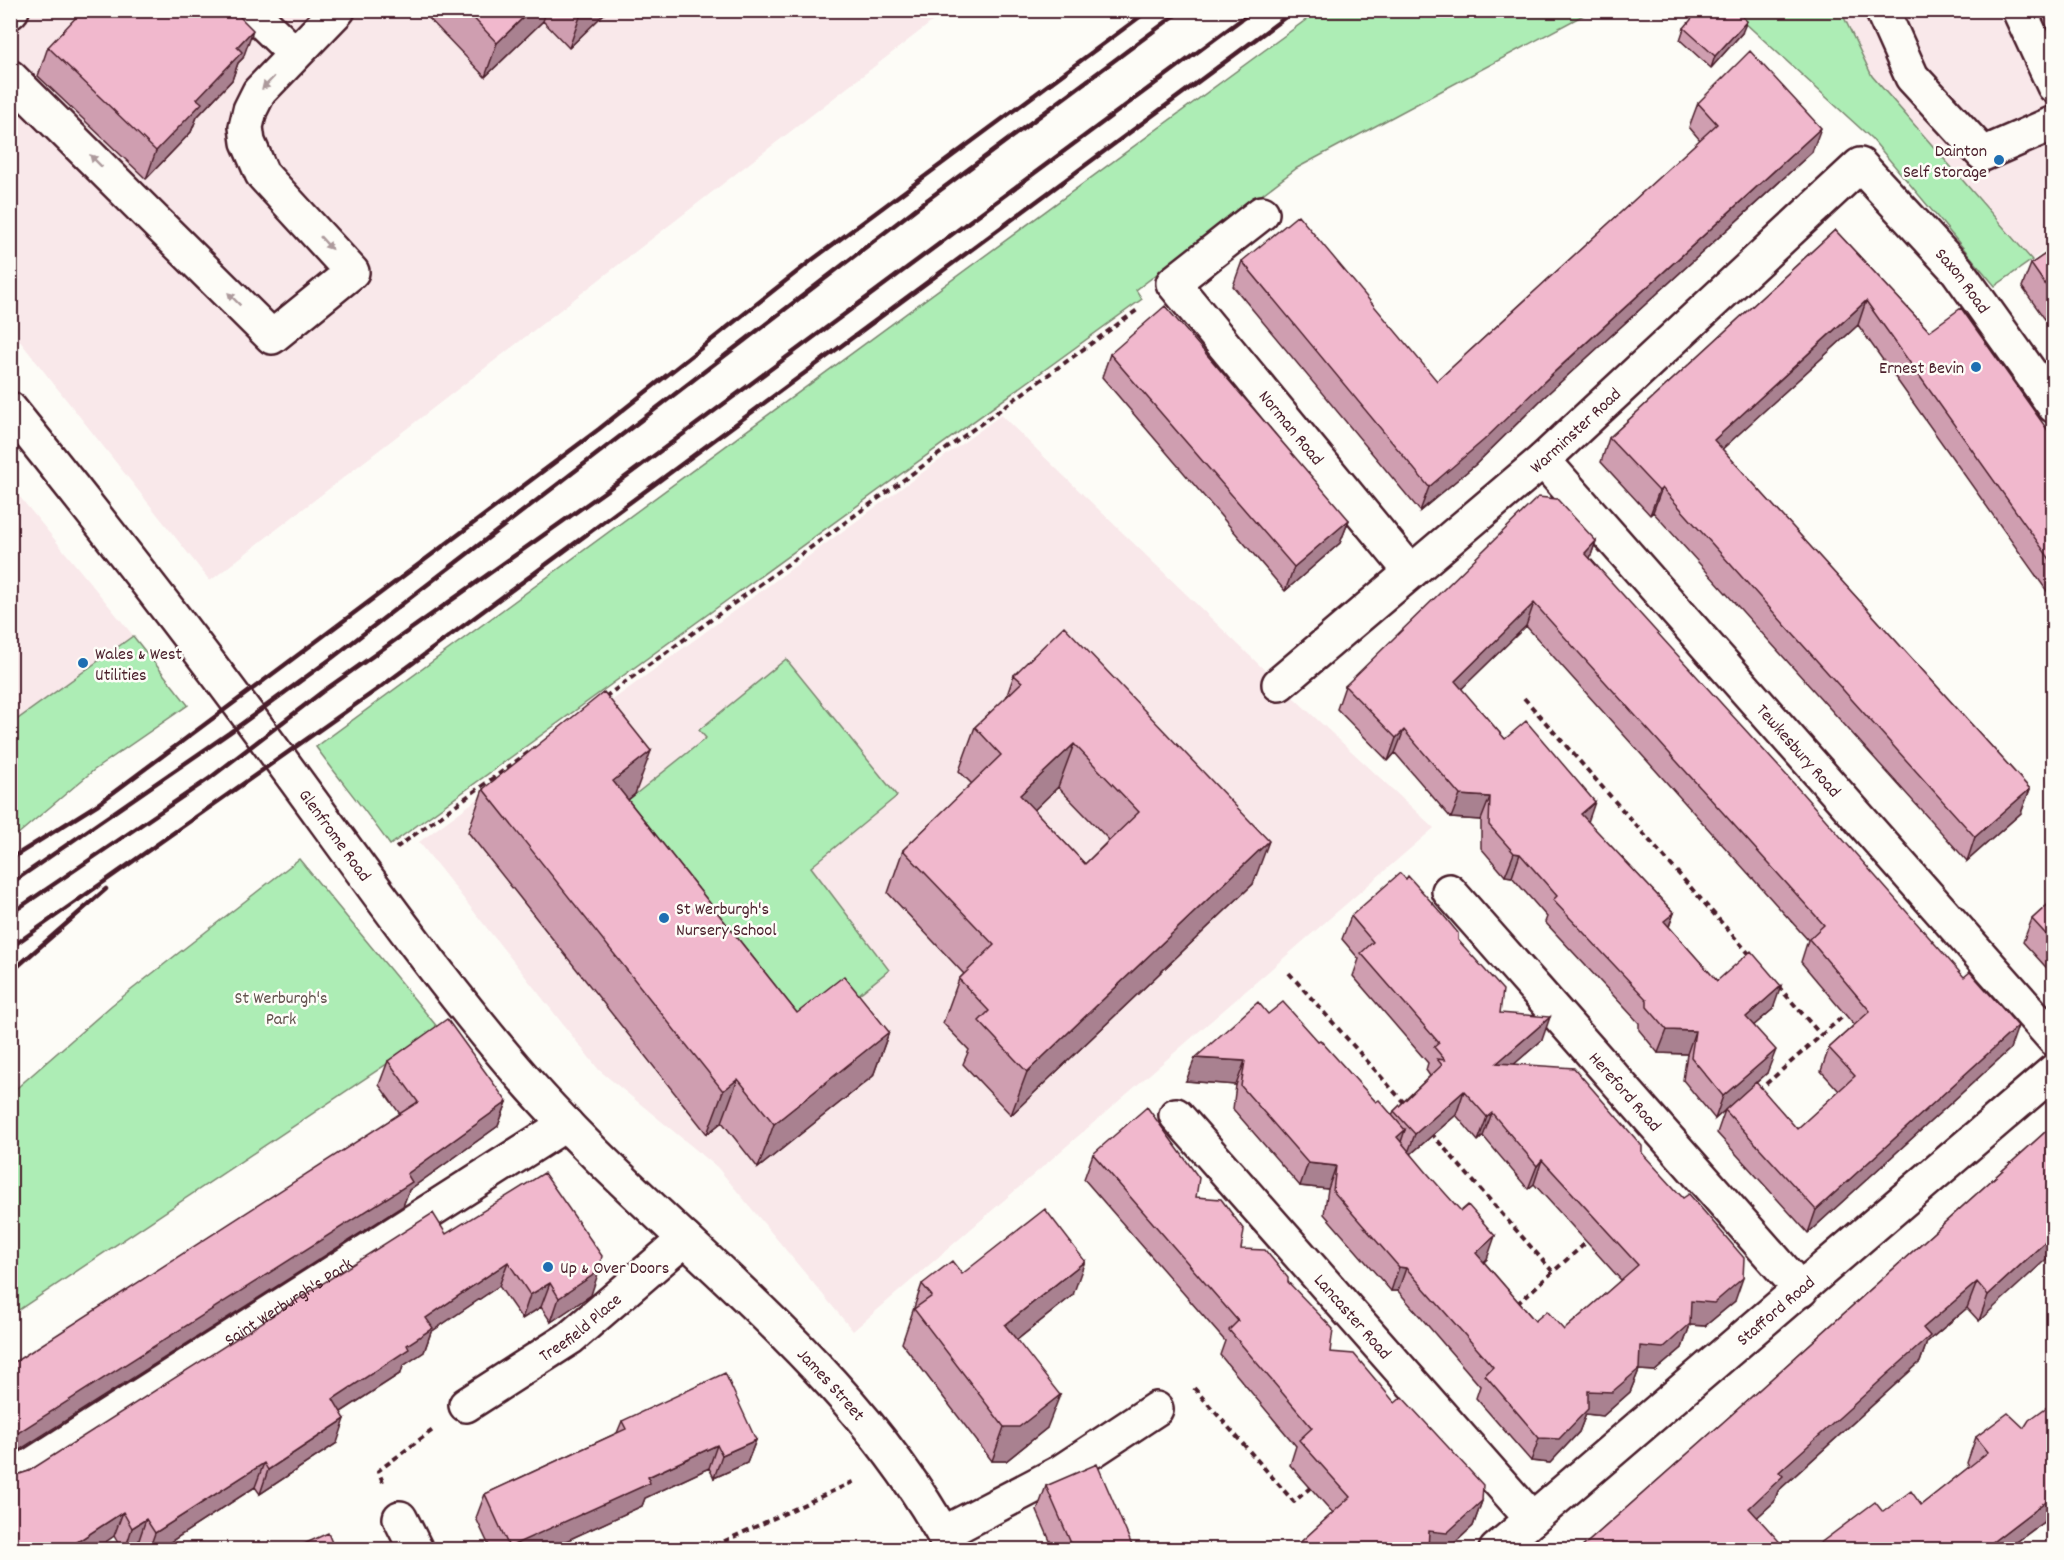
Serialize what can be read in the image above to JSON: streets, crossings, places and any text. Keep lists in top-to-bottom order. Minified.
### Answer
{"streets":{"street":["Saxon Road","Norman Road","Warminster Road","Tewkesbury Road","Glenfrome Road","Hereford Road","Saint Werburgh's Park","Stafford Road","Lancaster Road","Treefield Place","James Street"]},"crossings":[["Saxon Road","Warminster Road"],["Norman Road","Warminster Road"],["Warminster Road","Tewkesbury Road"],["Glenfrome Road","Saint Werburgh's Park"],["Glenfrome Road","Treefield Place"],["Glenfrome Road","James Street"],["Hereford Road","Stafford Road"],["Stafford Road","Lancaster Road"],["Treefield Place","James Street"]],"parks":["St Werburgh's Park"],"places":["Dainton Self Storage","Ernest Bevin","Wales & West Utilities","St Werburgh's Nursery School","Up & Over Doors"]}
